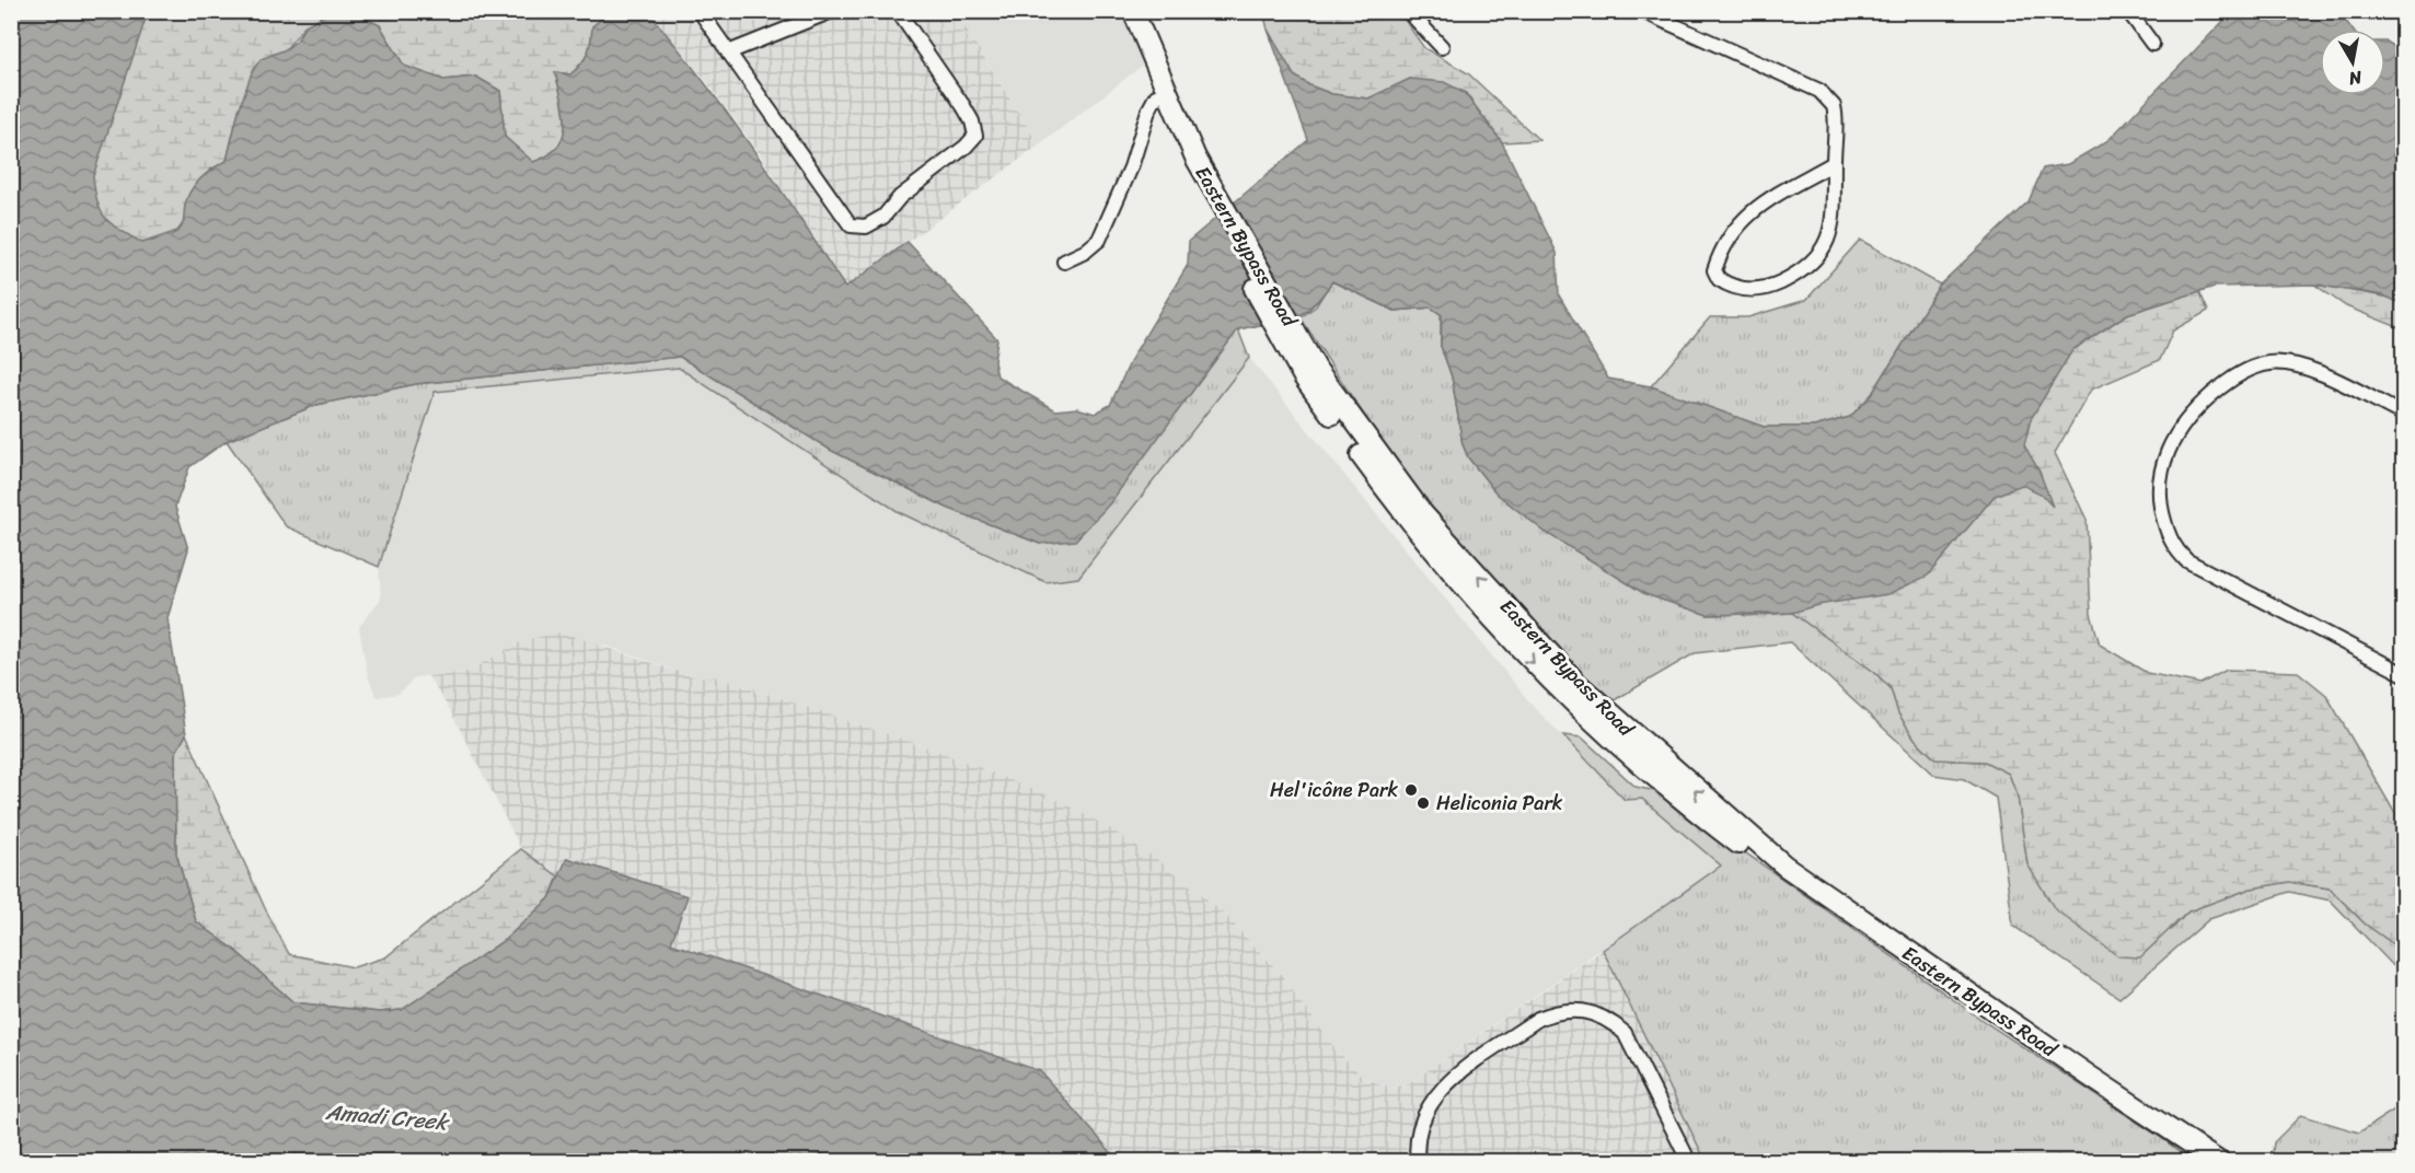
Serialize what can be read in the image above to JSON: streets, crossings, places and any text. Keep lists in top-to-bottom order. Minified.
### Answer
{"streets":{"main road":["Eastern Bypass Road"]},"water":["Amadi Creek"],"places":["Hel'icône Park","Heliconia Park"],"north":"bottom"}
